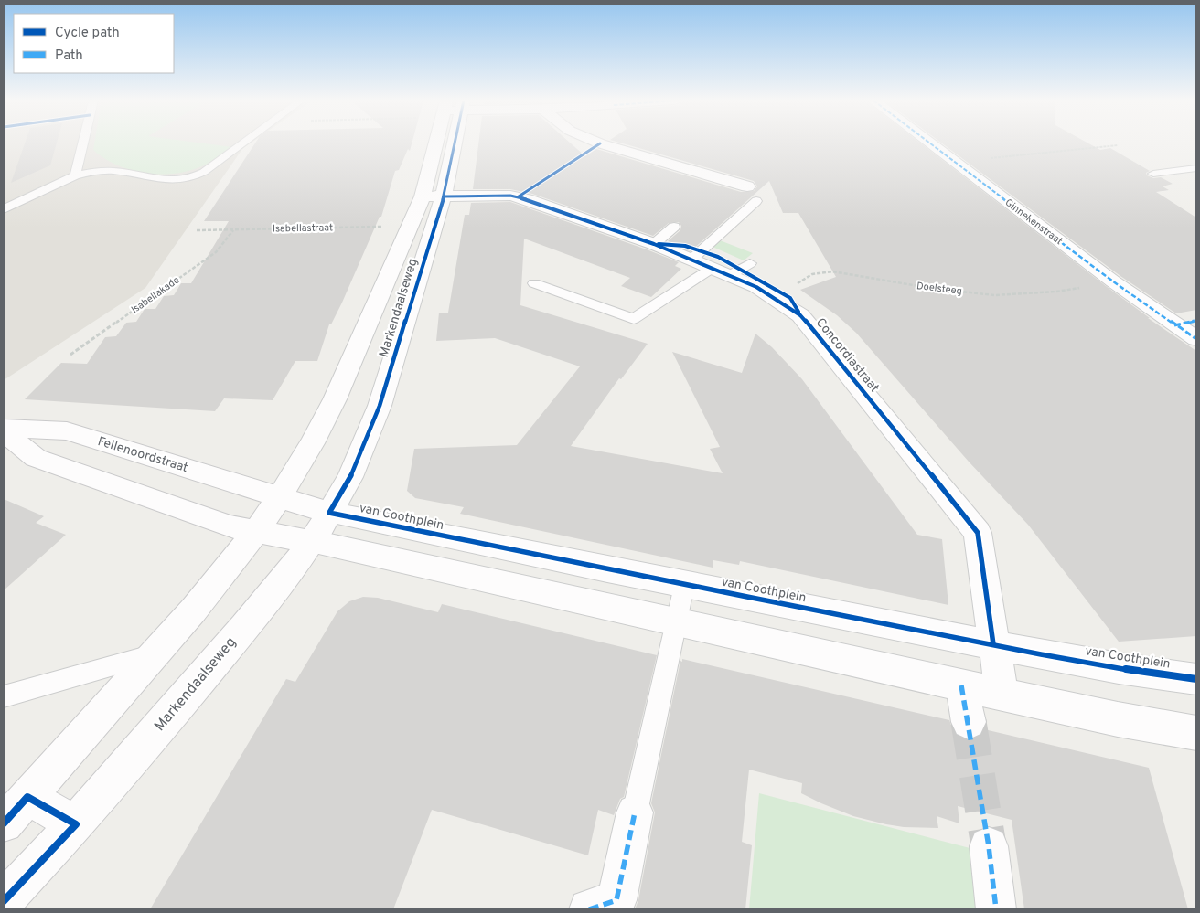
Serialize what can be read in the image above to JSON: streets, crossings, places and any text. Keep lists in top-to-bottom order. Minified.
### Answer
{"streets":{"street":["Ginnekenstraat","Markendaalseweg","Concordiastraat","Fellenoordstraat","van Coothplein"],"path":["Isabellastraat","Doelsteeg","Isabellakade"]},"crossings":[["Ginnekenstraat","Doelsteeg"],["Isabellastraat","Isabellakade"],["Isabellastraat","Markendaalseweg"],["Doelsteeg","Concordiastraat"],["Markendaalseweg","Concordiastraat"],["Markendaalseweg","Fellenoordstraat"],["Markendaalseweg","van Coothplein"],["Concordiastraat","van Coothplein"]],"legend":["Cycle path","Path"]}
